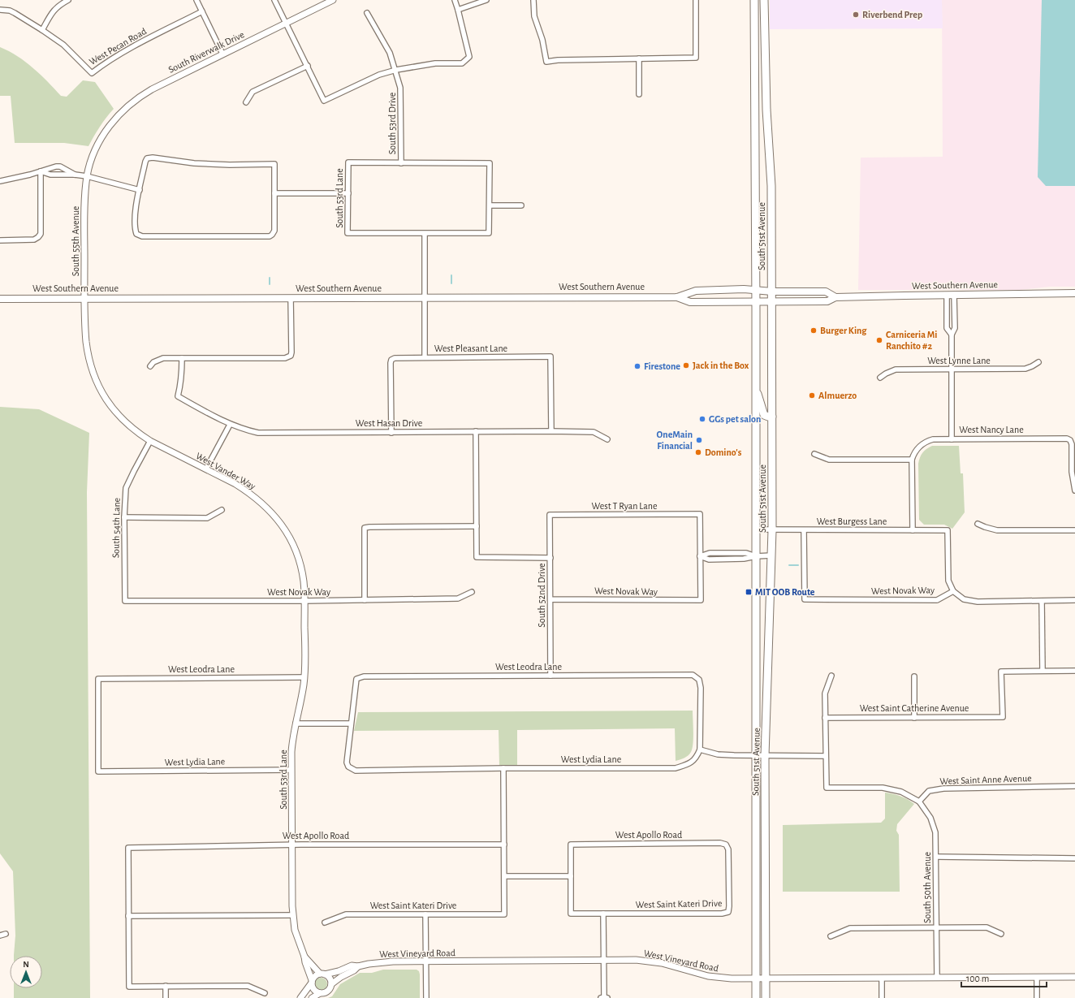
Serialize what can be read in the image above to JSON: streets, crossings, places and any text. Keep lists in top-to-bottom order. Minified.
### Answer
{"streets":{"main road":["South 51st Avenue","West Southern Avenue"],"street":["West Pecan Road","South Riverwalk Drive","South 53rd Drive","South 53rd Lane","South 55th Avenue","West Pleasant Lane","West Lynne Lane","West Hasan Drive","West Nancy Lane","West Vander Way","West T Ryan Lane","West Burgess Lane","South 54th Lane","West Novak Way","South 52nd Drive","West Leodra Lane","West Saint Catherine Avenue","West Lydia Lane","West Saint Anne Avenue","West Apollo Road","South 50th Avenue","West Saint Kateri Drive","West Vineyard Road"]},"crossings":[["South Riverwalk Drive","South 55th Avenue"],["South 53rd Drive","South 53rd Lane"],["South 53rd Lane","West Vander Way"],["South 53rd Lane","West Novak Way"],["South 53rd Lane","West Leodra Lane"],["South 53rd Lane","West Lydia Lane"],["South 53rd Lane","West Apollo Road"],["South 53rd Lane","West Vineyard Road"],["South 51st Avenue","West Southern Avenue"],["South 51st Avenue","West Burgess Lane"],["South 51st Avenue","West Vineyard Road"],["South 55th Avenue","West Southern Avenue"],["South 55th Avenue","West Vander Way"],["South 55th Avenue","South 54th Lane"],["West Pleasant Lane","West Hasan Drive"],["West Vander Way","South 54th Lane"],["West Vander Way","West Novak Way"],["West T Ryan Lane","West Novak Way"],["West T Ryan Lane","South 52nd Drive"],["West Burgess Lane","West Novak Way"],["South 54th Lane","West Novak Way"],["West Novak Way","South 52nd Drive"],["South 52nd Drive","West Leodra Lane"],["West Leodra Lane","West Lydia Lane"],["West Saint Anne Avenue","South 50th Avenue"],["West Apollo Road","West Saint Kateri Drive"],["South 50th Avenue","West Vineyard Road"]],"places":{"other":["Riverbend Prep","Burger King","Carniceria Mi Ranchito #2","Jack in the Box","Firestone","Almuerzo","GGs pet salon","OneMain Financial","Domino's"],"transit":["MIT OOB Route"]},"scale_bar":"100 m","north":"top"}
